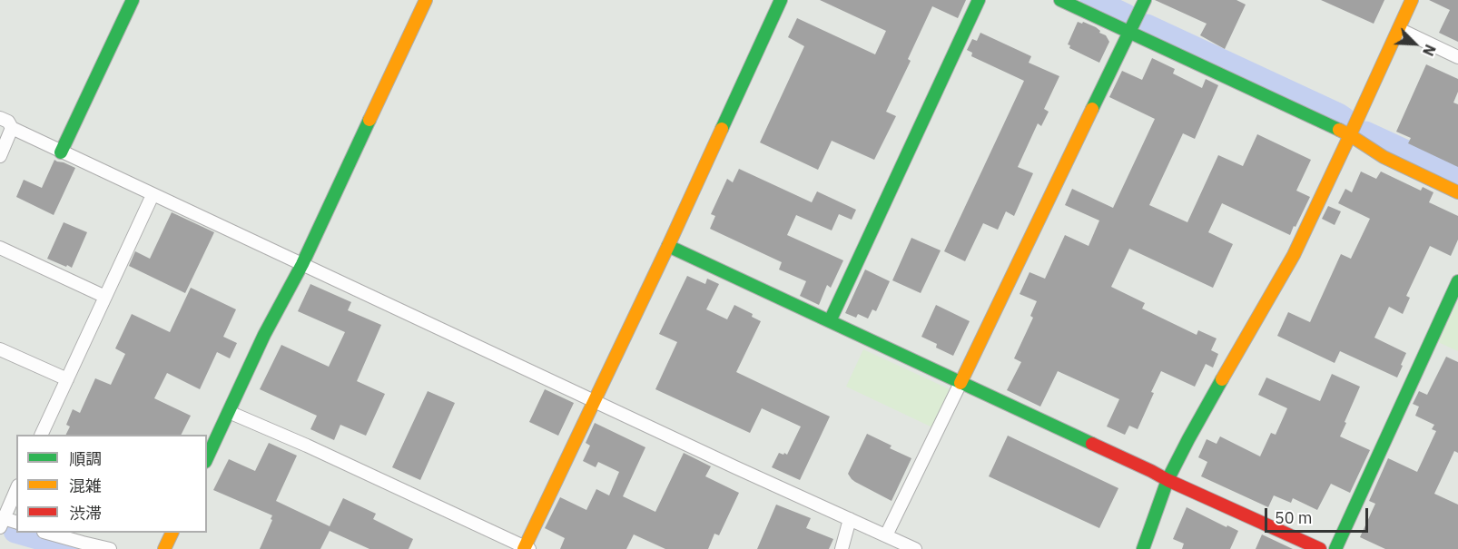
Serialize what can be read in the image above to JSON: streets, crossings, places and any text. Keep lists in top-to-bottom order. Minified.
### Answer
{"legend":["順調","混雑","渋滞"],"scale_bar":"50 m","north":"bottom right"}
